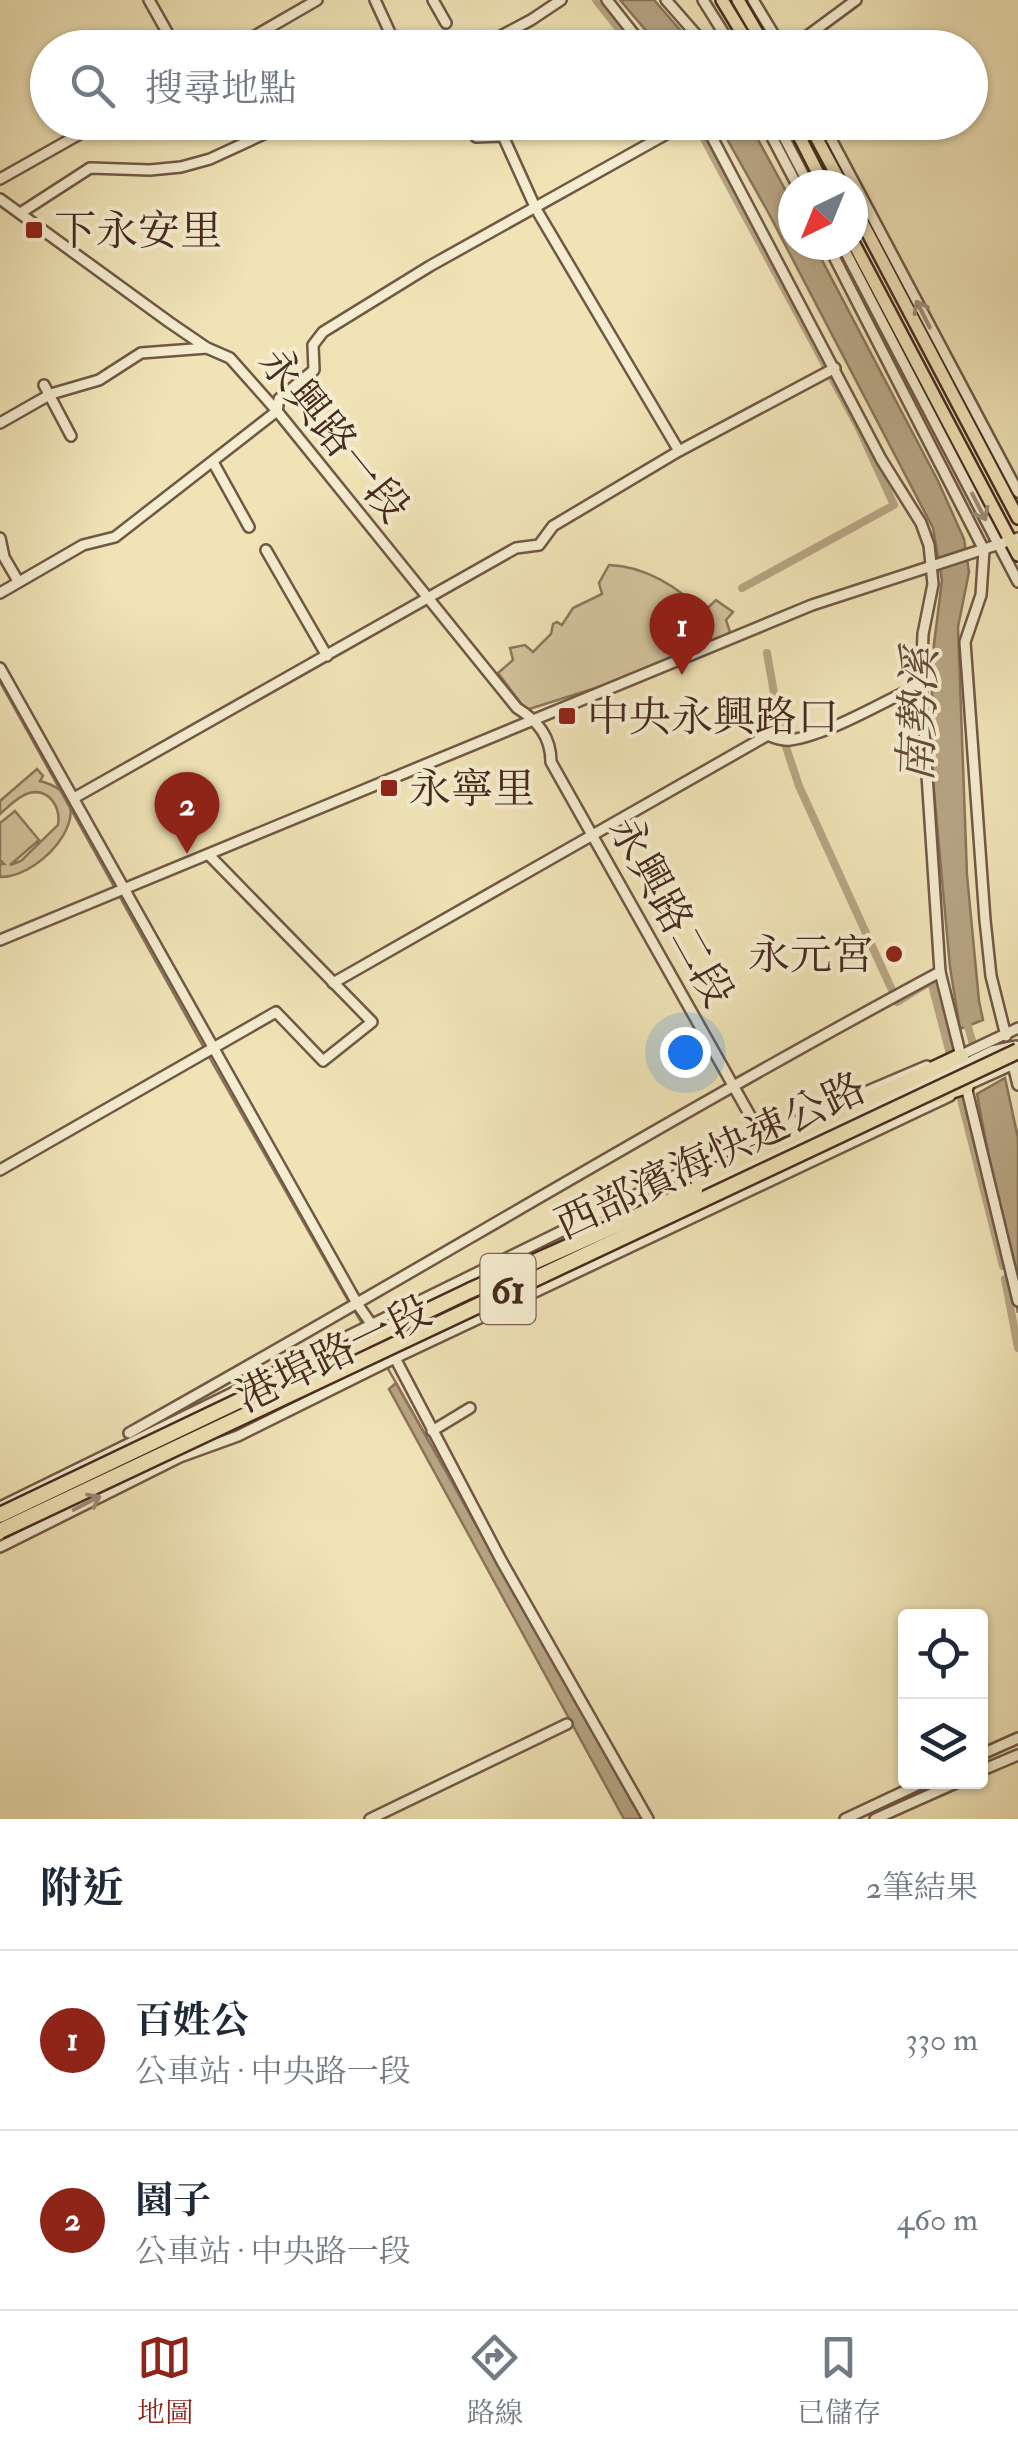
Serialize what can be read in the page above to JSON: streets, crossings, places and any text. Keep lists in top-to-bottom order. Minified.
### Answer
{"streets":{"highway":["西部濱海快速公路","61"],"street":["永興路一段","永興路二段","港埠路一段"]},"crossings":[["永興路一段","永興路二段"],["永興路二段","港埠路一段"],["西部濱海快速公路","港埠路一段"]],"water":["南勢溪"],"places":{"transit":["下永安里","中央永興路口","永寧里"],"other":["永元宮"]},"north":"bottom left","page":{"search":"搜尋地點","pins":["1","2"],"heading":["附近","2筆結果"],"list":[{"mark":"1","name":"百姓公","note":"公車站 · 中央路一段","value":"330 m"},{"mark":"2","name":"園子","note":"公車站 · 中央路一段","value":"460 m"}],"nav":["地圖","路線","已儲存"]}}
